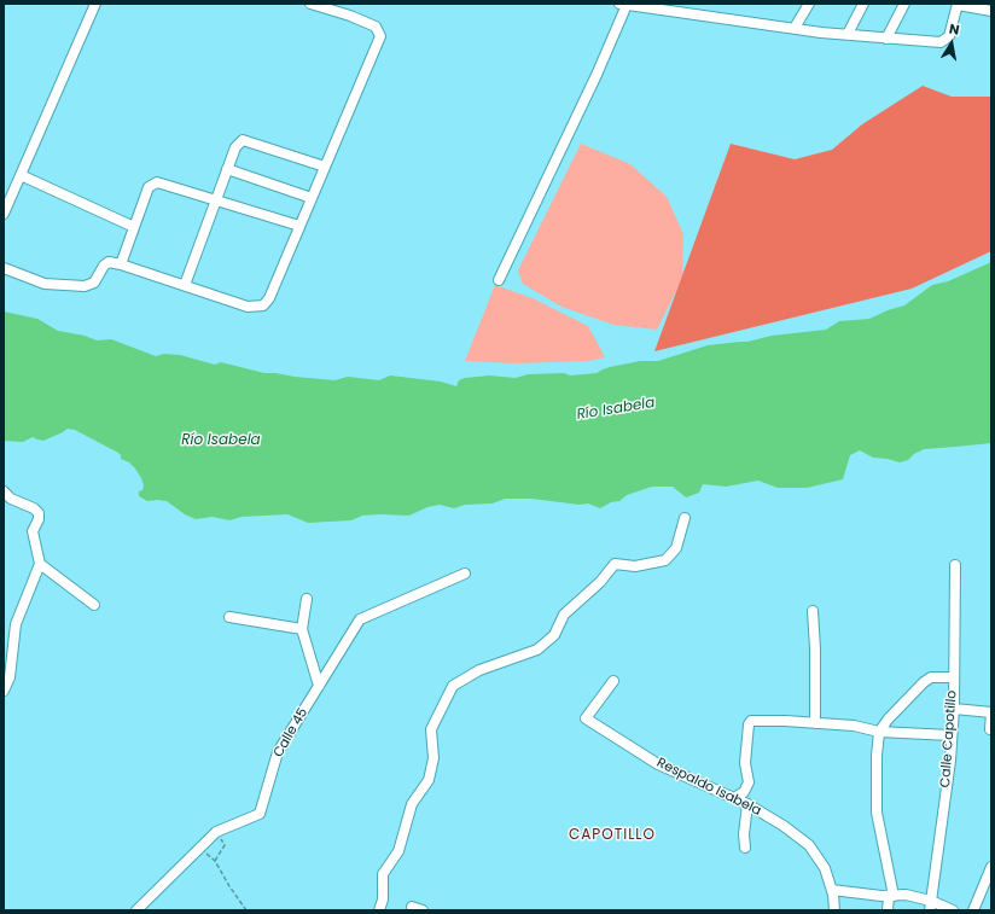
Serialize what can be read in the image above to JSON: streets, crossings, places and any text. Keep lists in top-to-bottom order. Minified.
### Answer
{"streets":{"street":["Calle 45","Calle Capotillo","Respaldo Isabela"]},"districts":["CAPOTILLO"],"water":["Río Isabela"],"north":"top"}
